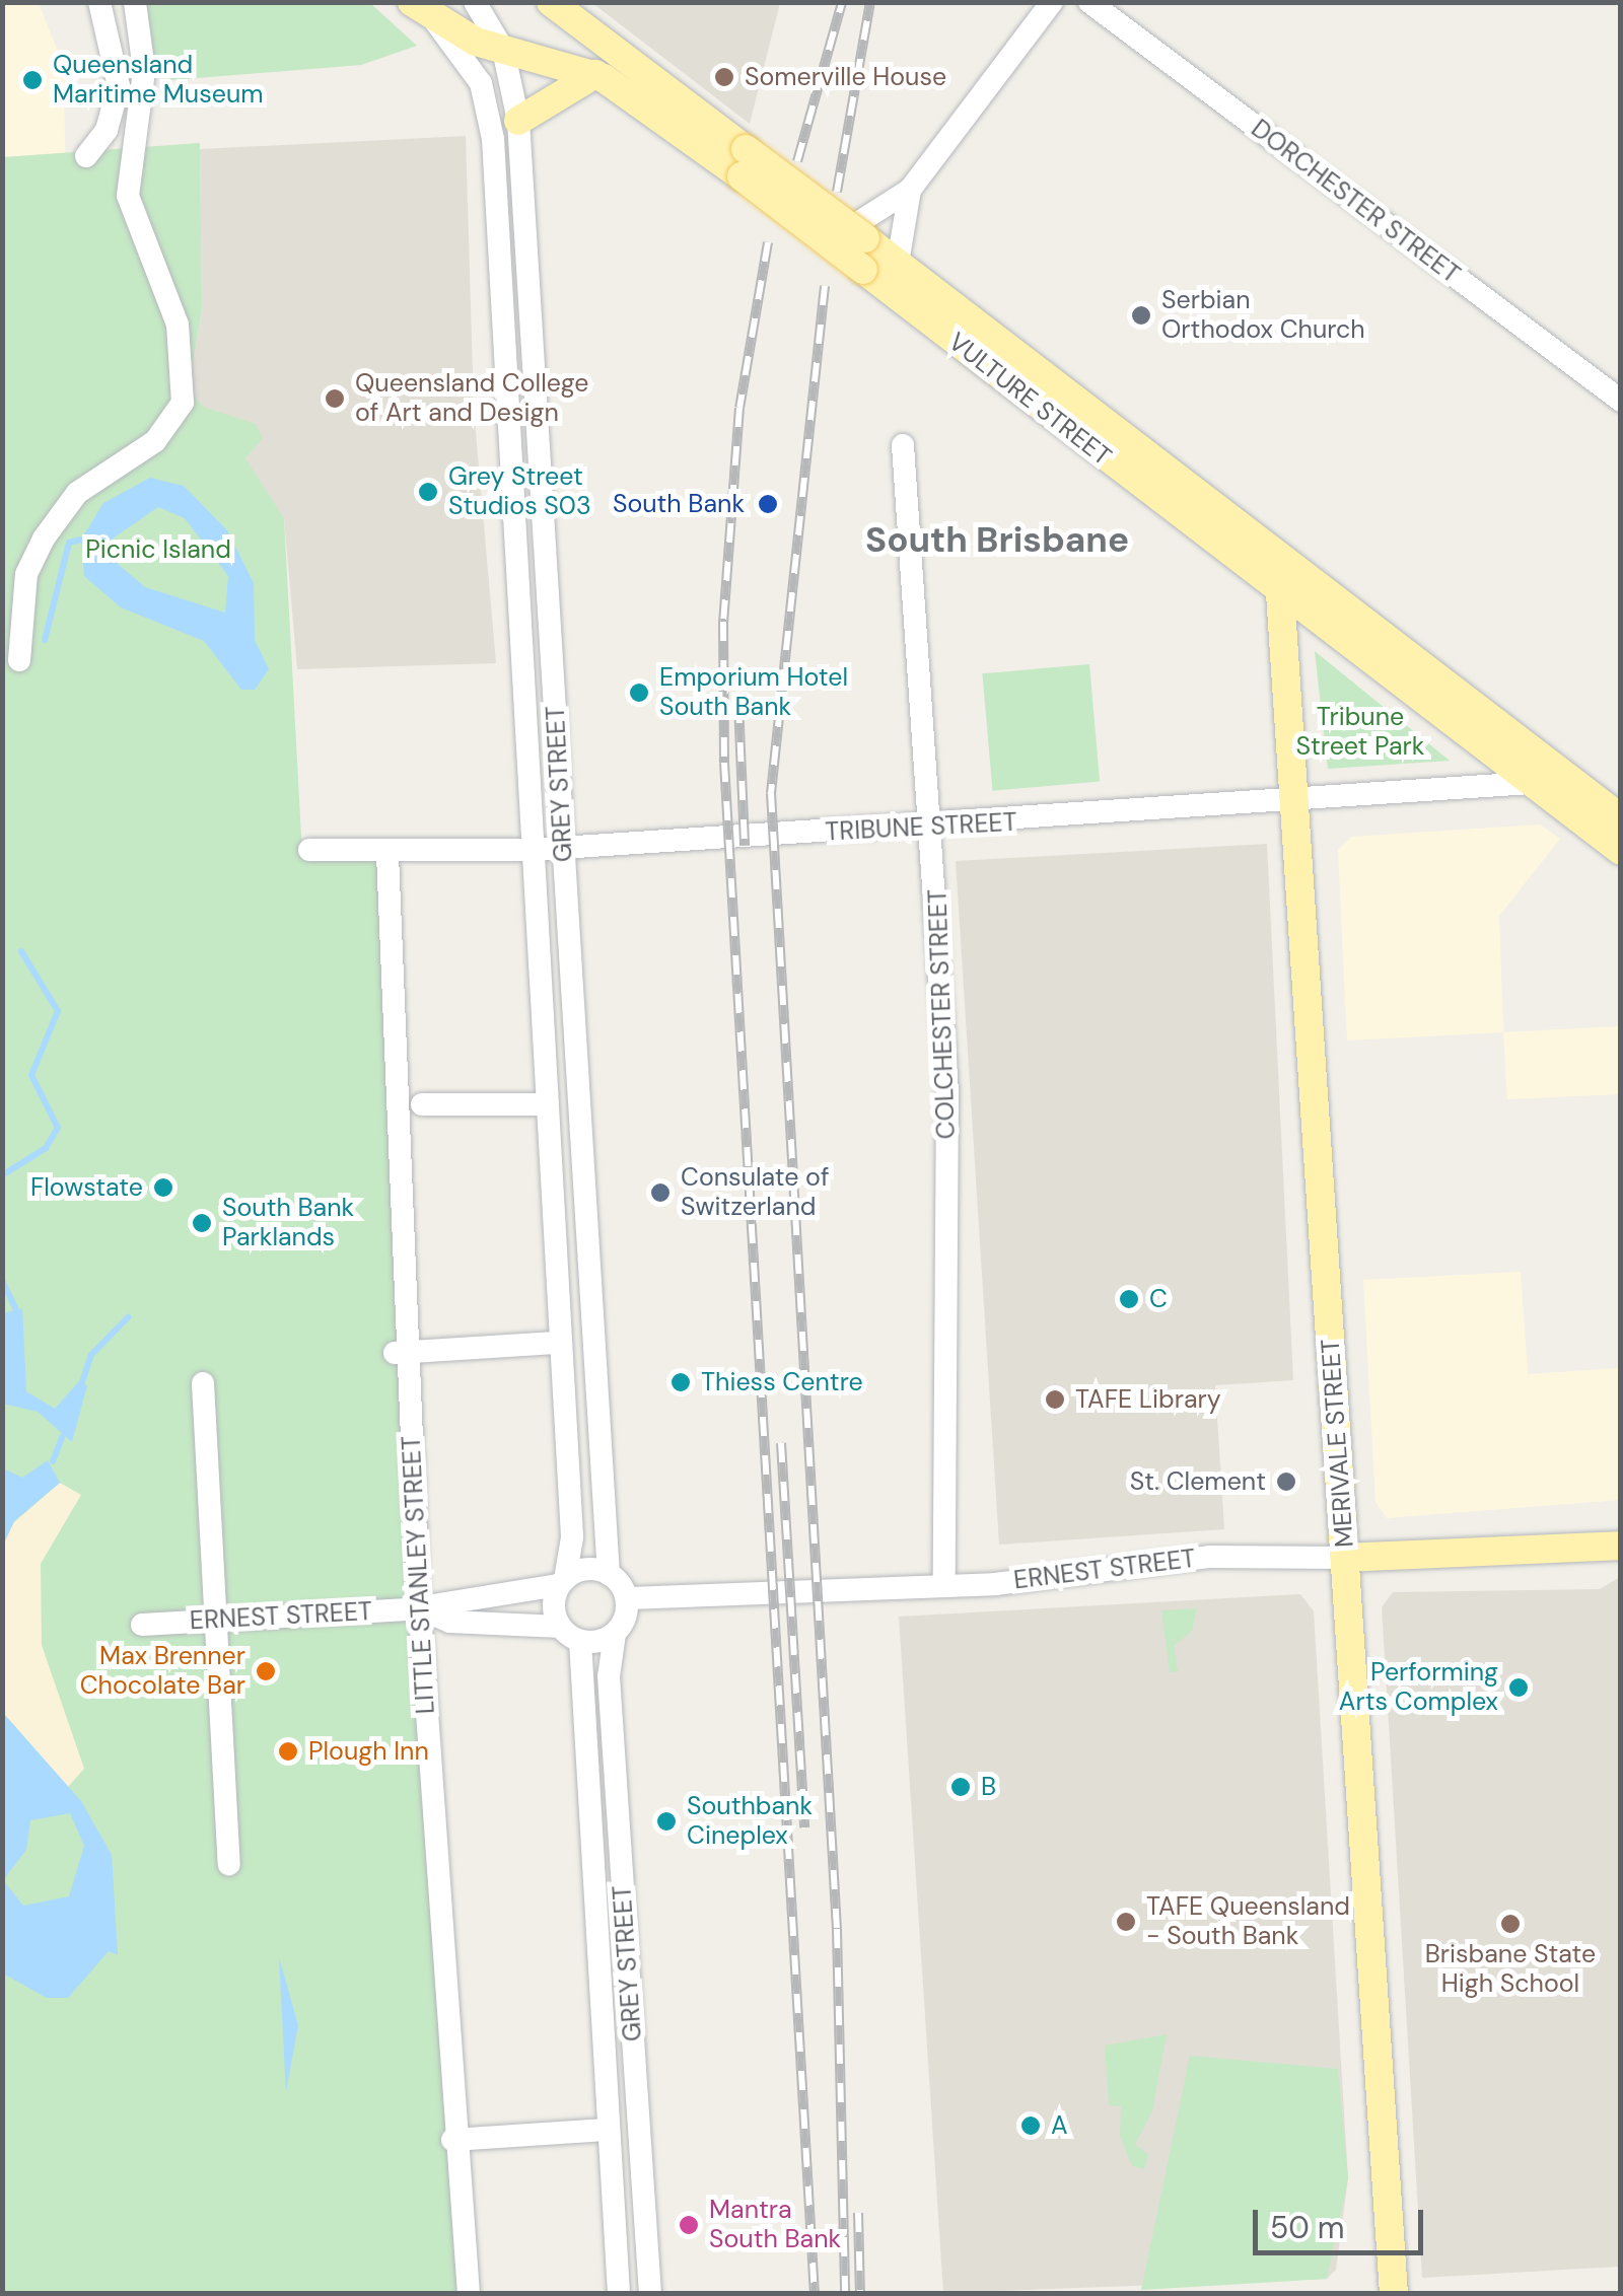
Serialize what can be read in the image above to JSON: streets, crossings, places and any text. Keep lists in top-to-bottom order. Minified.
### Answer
{"streets":{"main road":["VULTURE STREET","MERIVALE STREET","ERNEST STREET"],"street":["DORCHESTER STREET","GREY STREET","TRIBUNE STREET","COLCHESTER STREET","LITTLE STANLEY STREET"]},"crossings":[["VULTURE STREET","GREY STREET"],["VULTURE STREET","TRIBUNE STREET"],["VULTURE STREET","MERIVALE STREET"],["GREY STREET","TRIBUNE STREET"],["GREY STREET","ERNEST STREET"],["TRIBUNE STREET","COLCHESTER STREET"],["TRIBUNE STREET","MERIVALE STREET"],["TRIBUNE STREET","LITTLE STANLEY STREET"],["COLCHESTER STREET","ERNEST STREET"],["MERIVALE STREET","ERNEST STREET"],["ERNEST STREET","LITTLE STANLEY STREET"]],"districts":["South Brisbane"],"parks":["Picnic Island","Tribune Street Park"],"places":["Somerville House","Queensland Maritime Museum","Serbian Orthodox Church","Queensland College of Art and Design","Grey Street Studios S03","South Bank","Emporium Hotel South Bank","Flowstate","Consulate of Switzerland","South Bank Parklands","C","Thiess Centre","TAFE Library","St. Clement","Max Brenner Chocolate Bar","Performing Arts Complex","Plough Inn","B","Southbank Cineplex","TAFE Queensland - South Bank","Brisbane State High School","A","Mantra South Bank"],"scale_bar":"50 m"}
